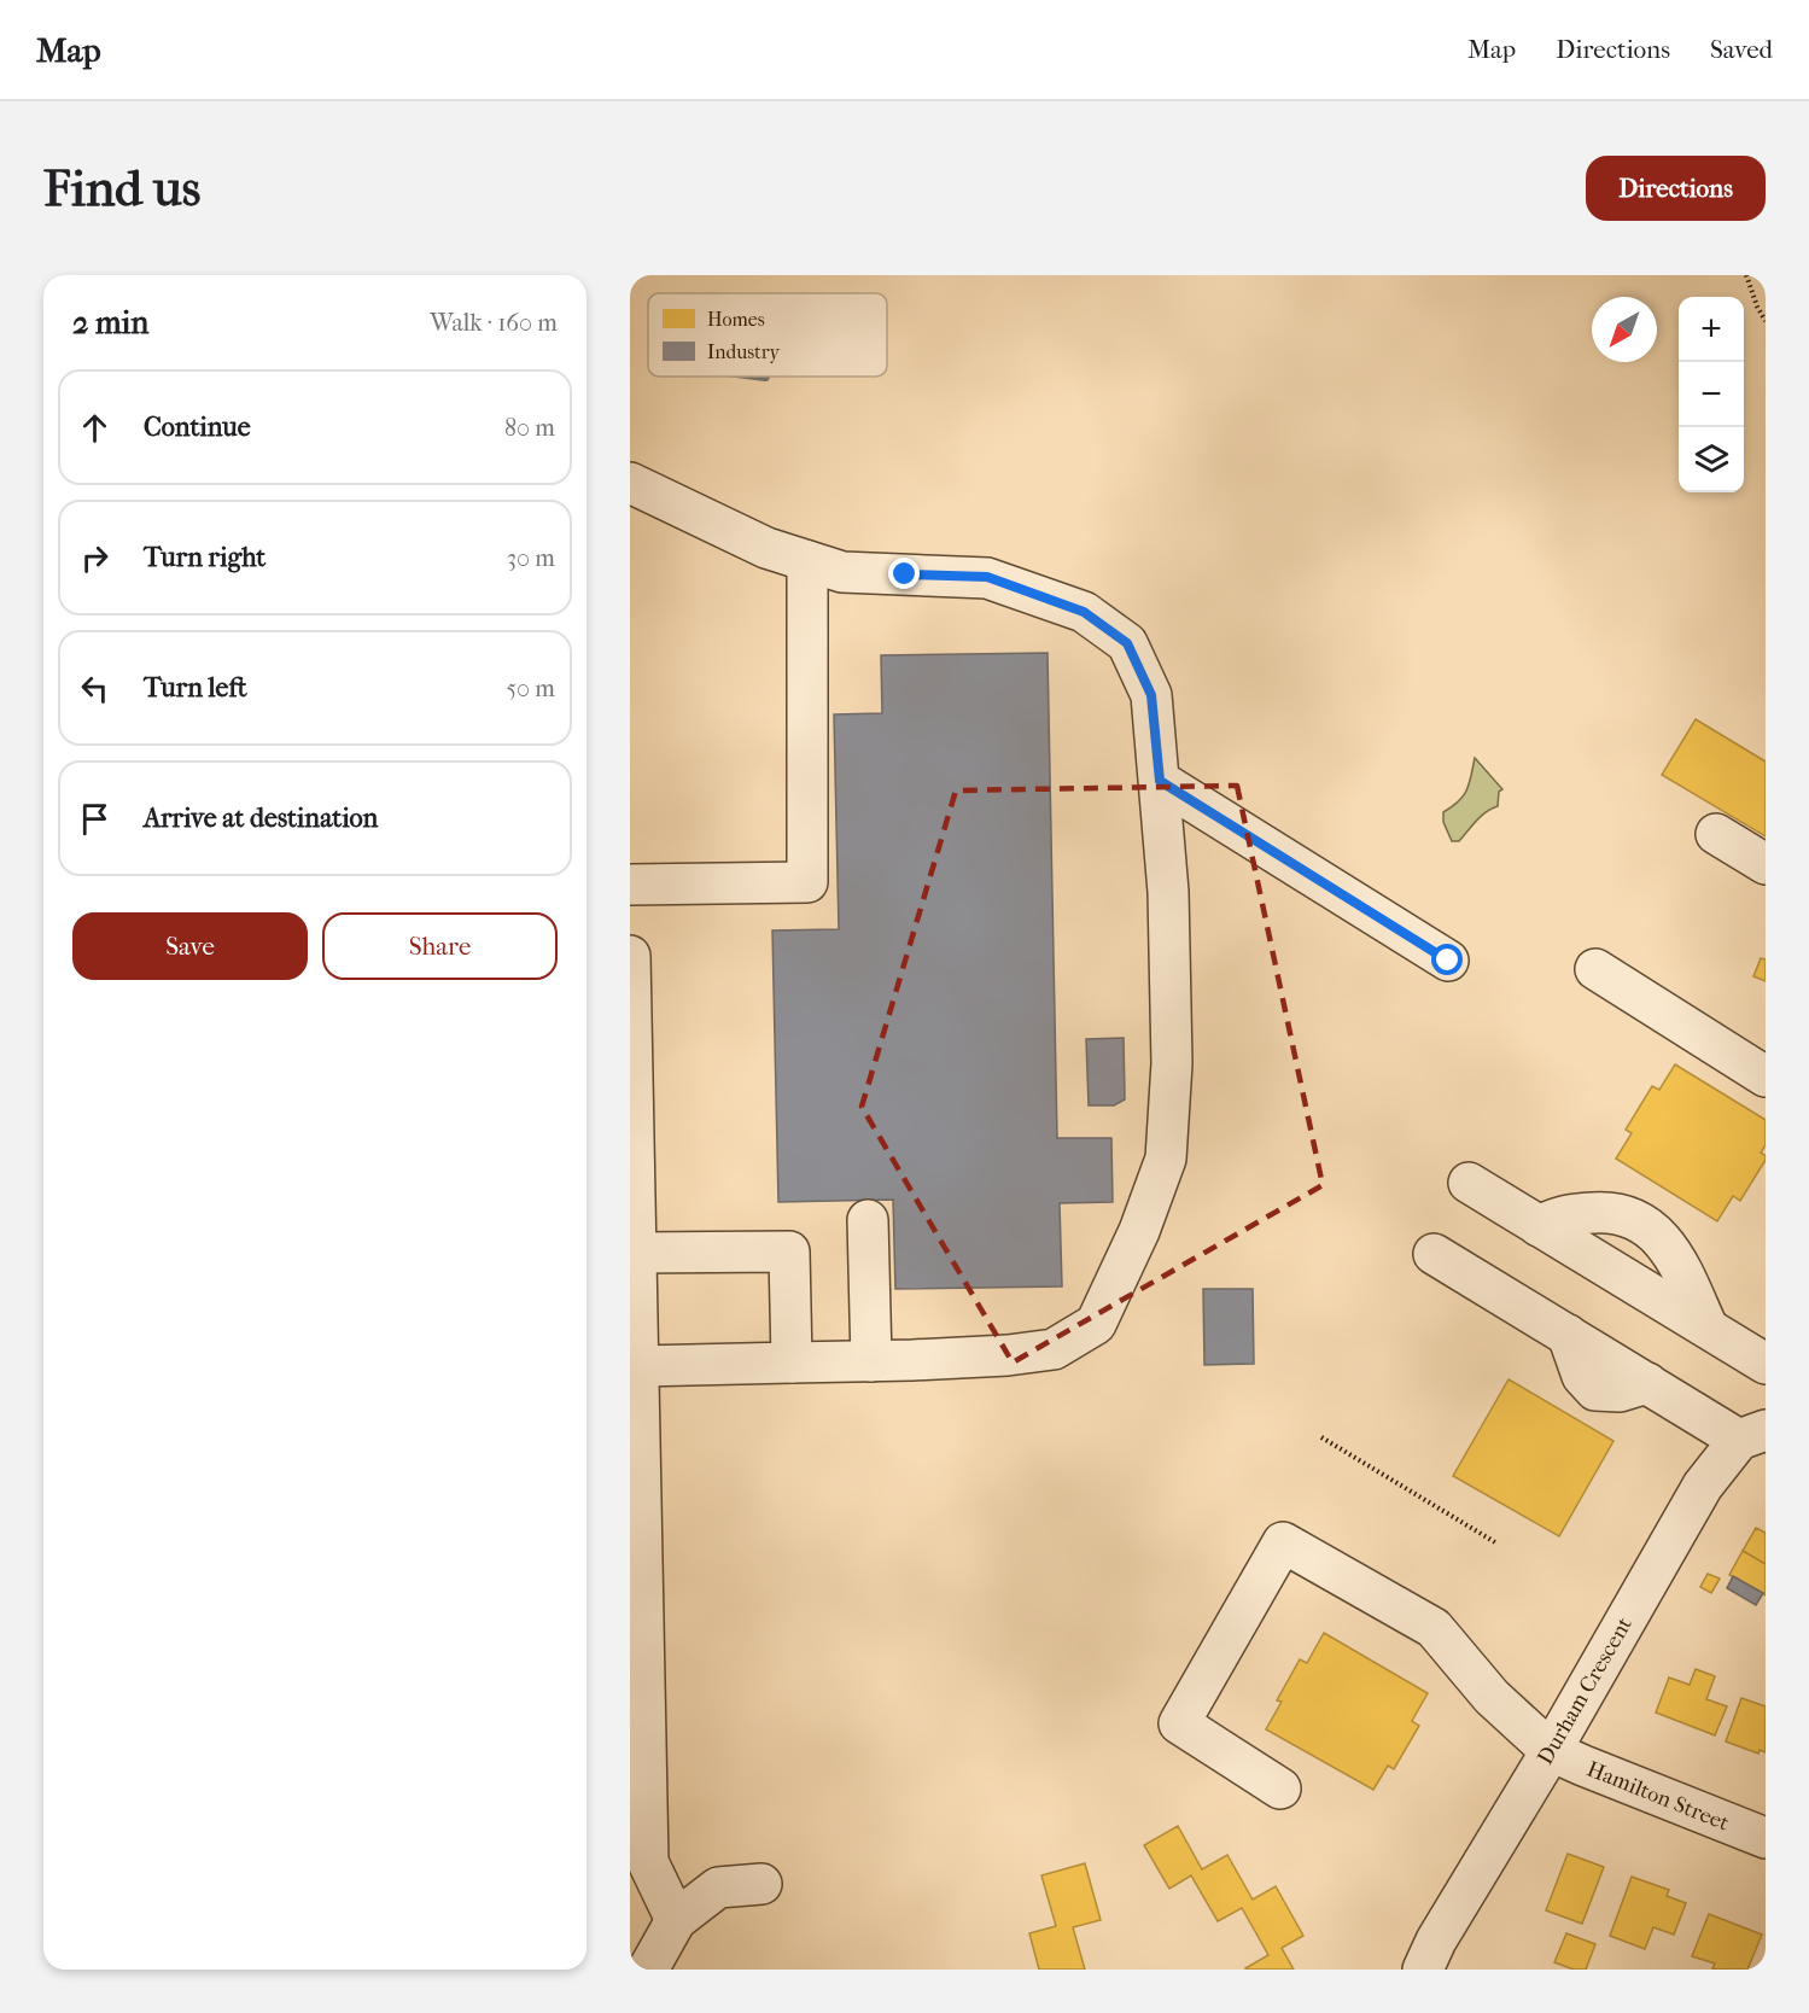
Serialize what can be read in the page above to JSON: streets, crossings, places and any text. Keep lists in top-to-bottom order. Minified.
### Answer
{"streets":{"street":["Durham Crescent","Hamilton Street"]},"crossings":[["Durham Crescent","Hamilton Street"]],"legend":["Homes","Industry"],"north":"bottom left","page":{"header":"Map","nav":["Map","Directions","Saved"],"buttons":["Directions",["Save","Share"]],"title":"Find us","heading":["2 min","Walk · 160 m"],"map_buttons":["+","−"],"list":[["Continue","80 m"],["Turn right","30 m"],["Turn left","50 m"],"Arrive at destination"]}}
